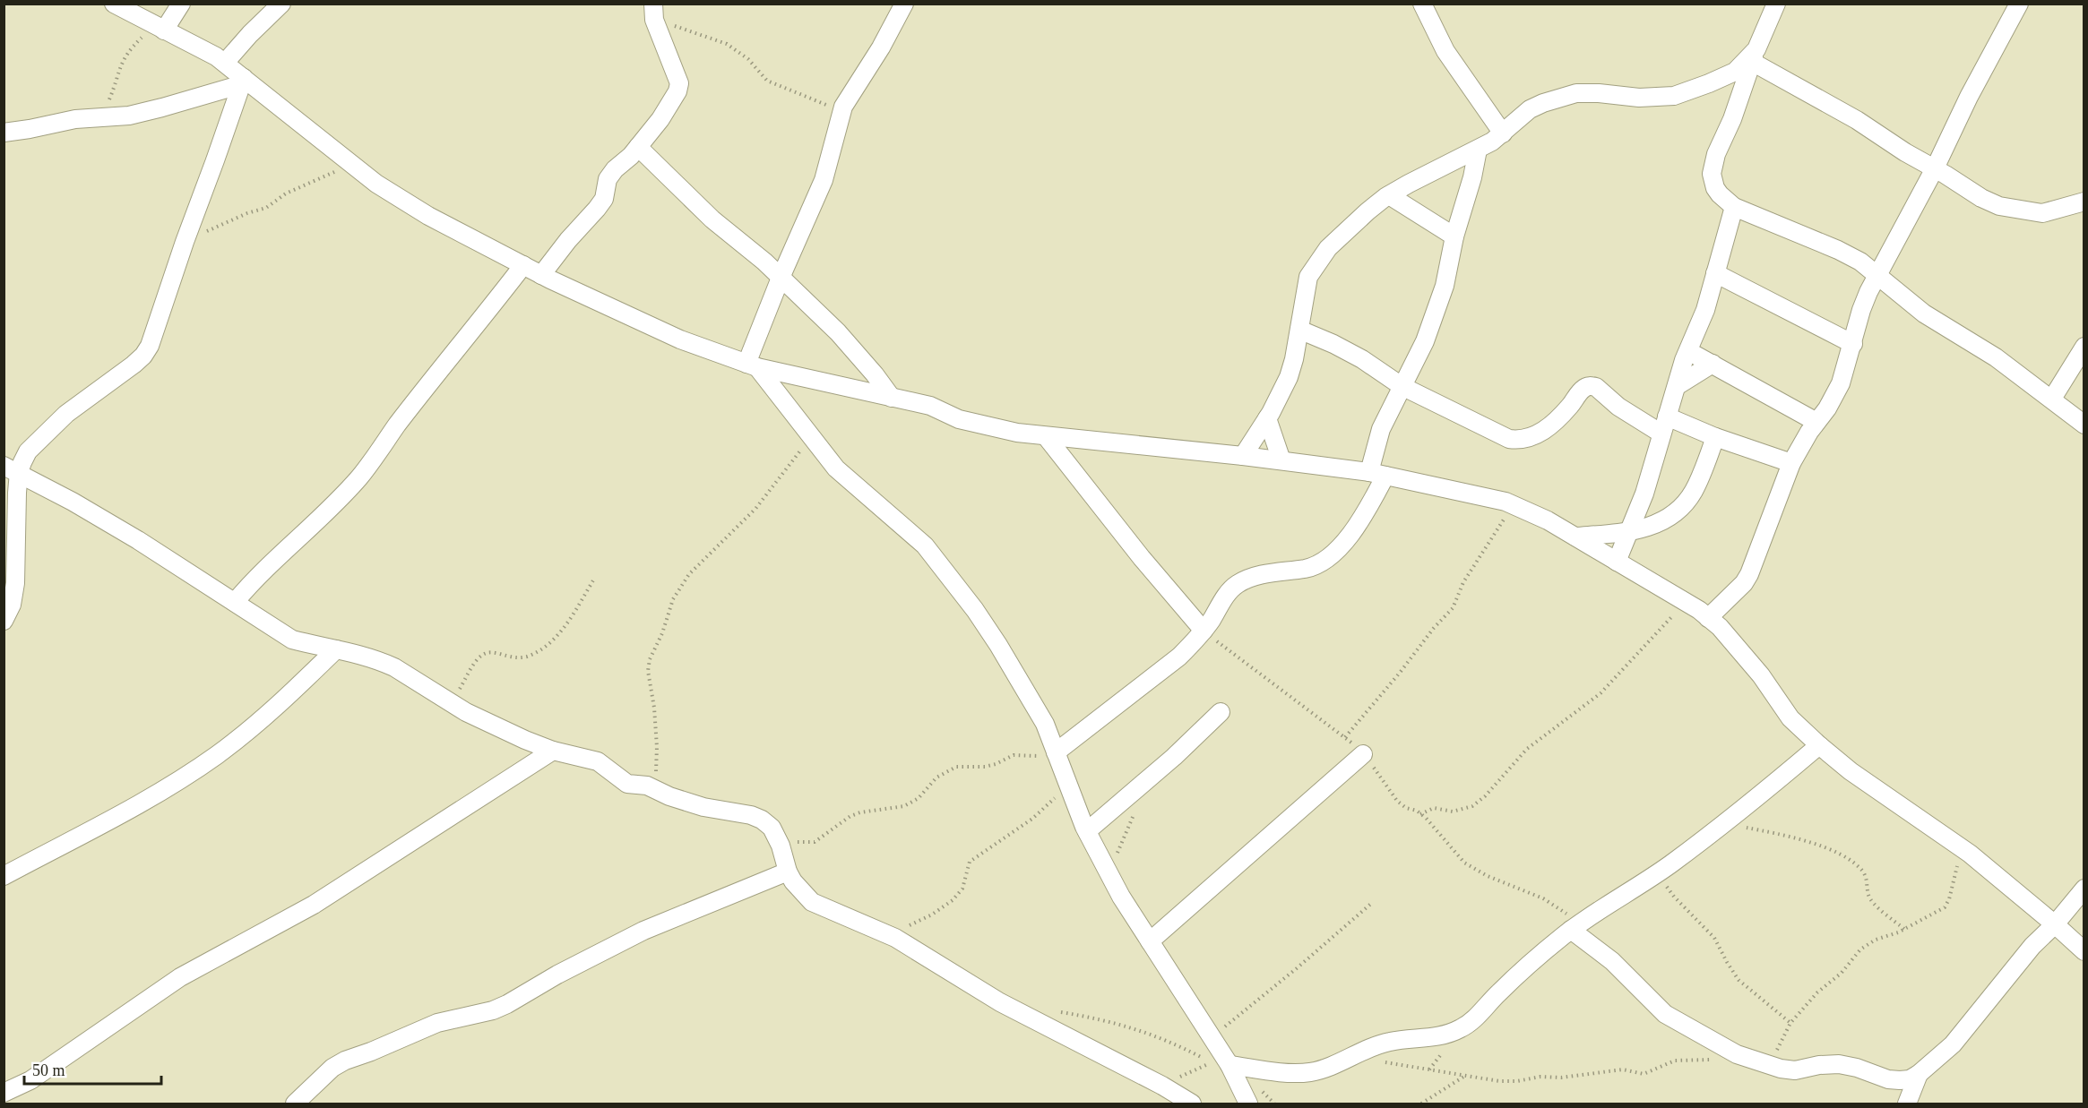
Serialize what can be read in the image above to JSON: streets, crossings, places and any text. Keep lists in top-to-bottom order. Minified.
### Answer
{"scale_bar":"50 m"}
